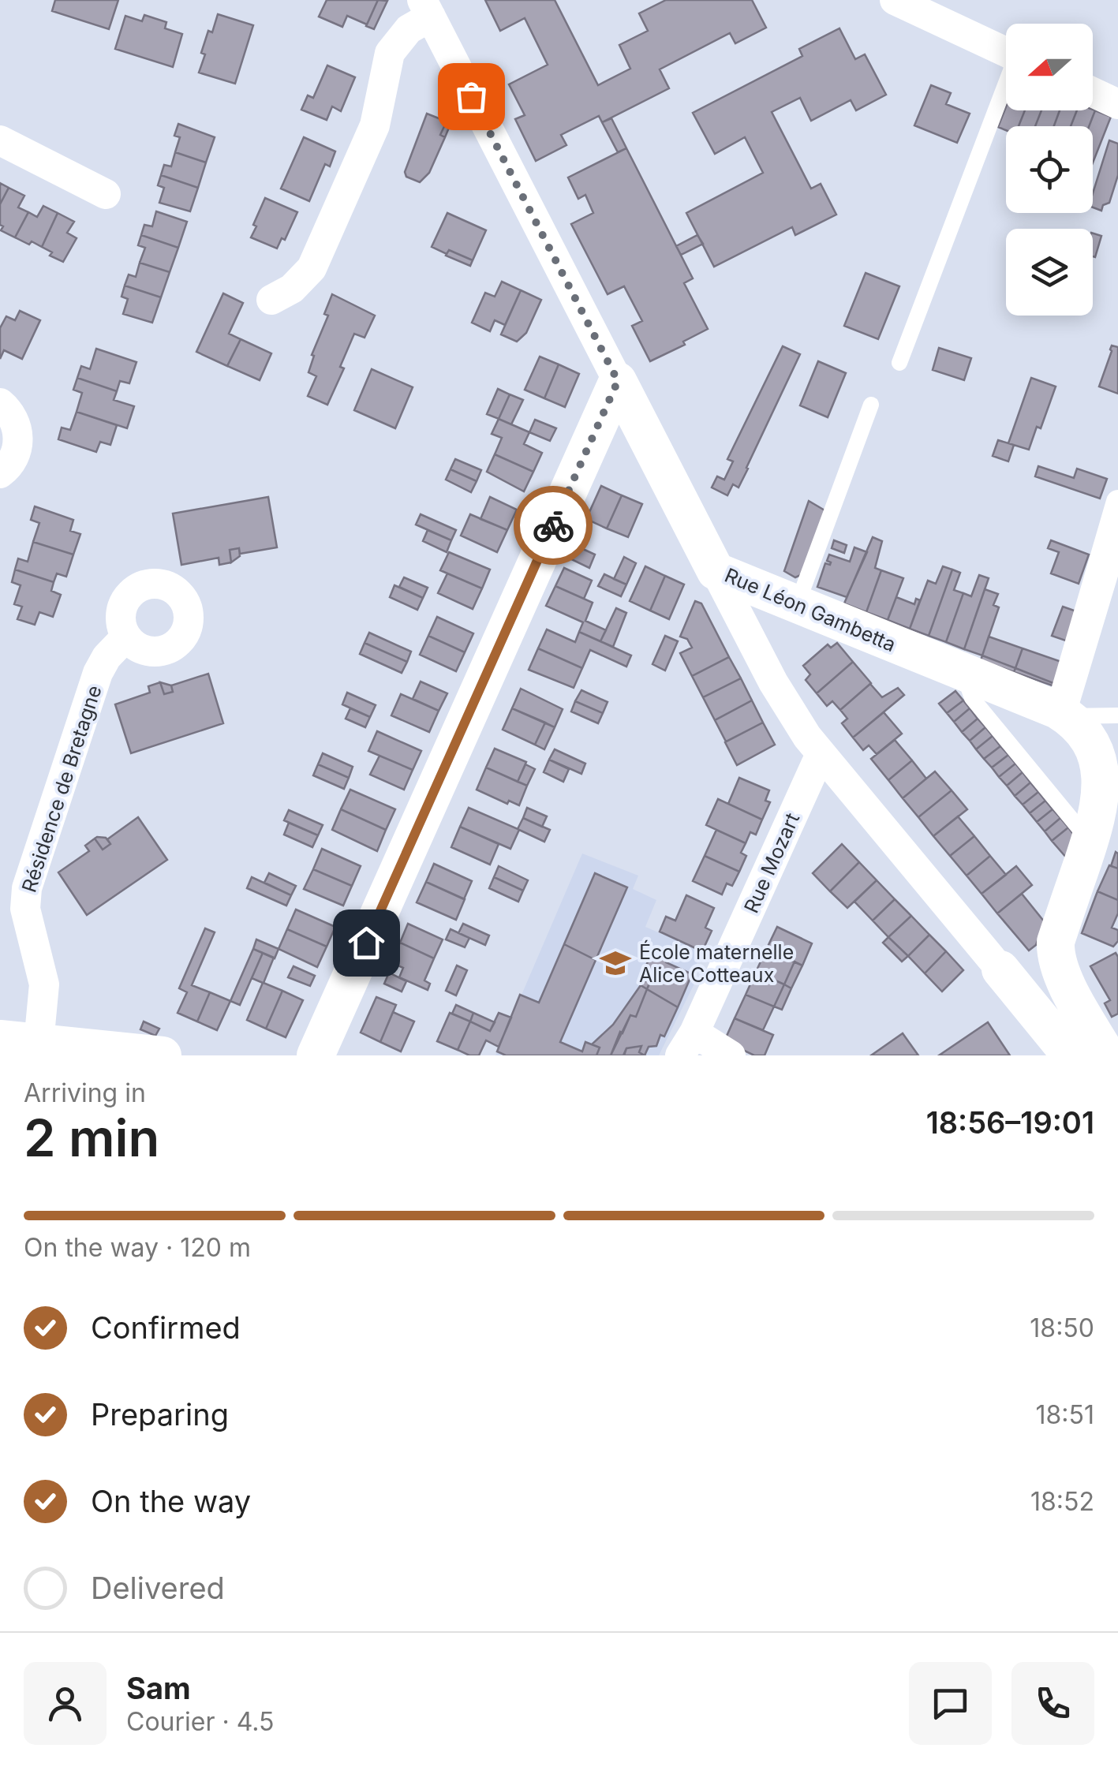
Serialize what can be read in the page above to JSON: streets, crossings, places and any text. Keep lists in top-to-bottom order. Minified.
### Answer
{"streets":{"street":["Rue Léon Gambetta","Résidence de Bretagne","Rue Mozart"]},"places":{"school or university":["École maternelle Alice Cotteaux"]},"north":"left","page":{"heading":["2 min","Arriving in","18:56–19:01"],"panel":["Sam","Courier · 4.5"],"bar":"On the way · 120 m","list":[["Confirmed","18:50"],["Preparing","18:51"],["On the way","18:52"],"Delivered"]}}
